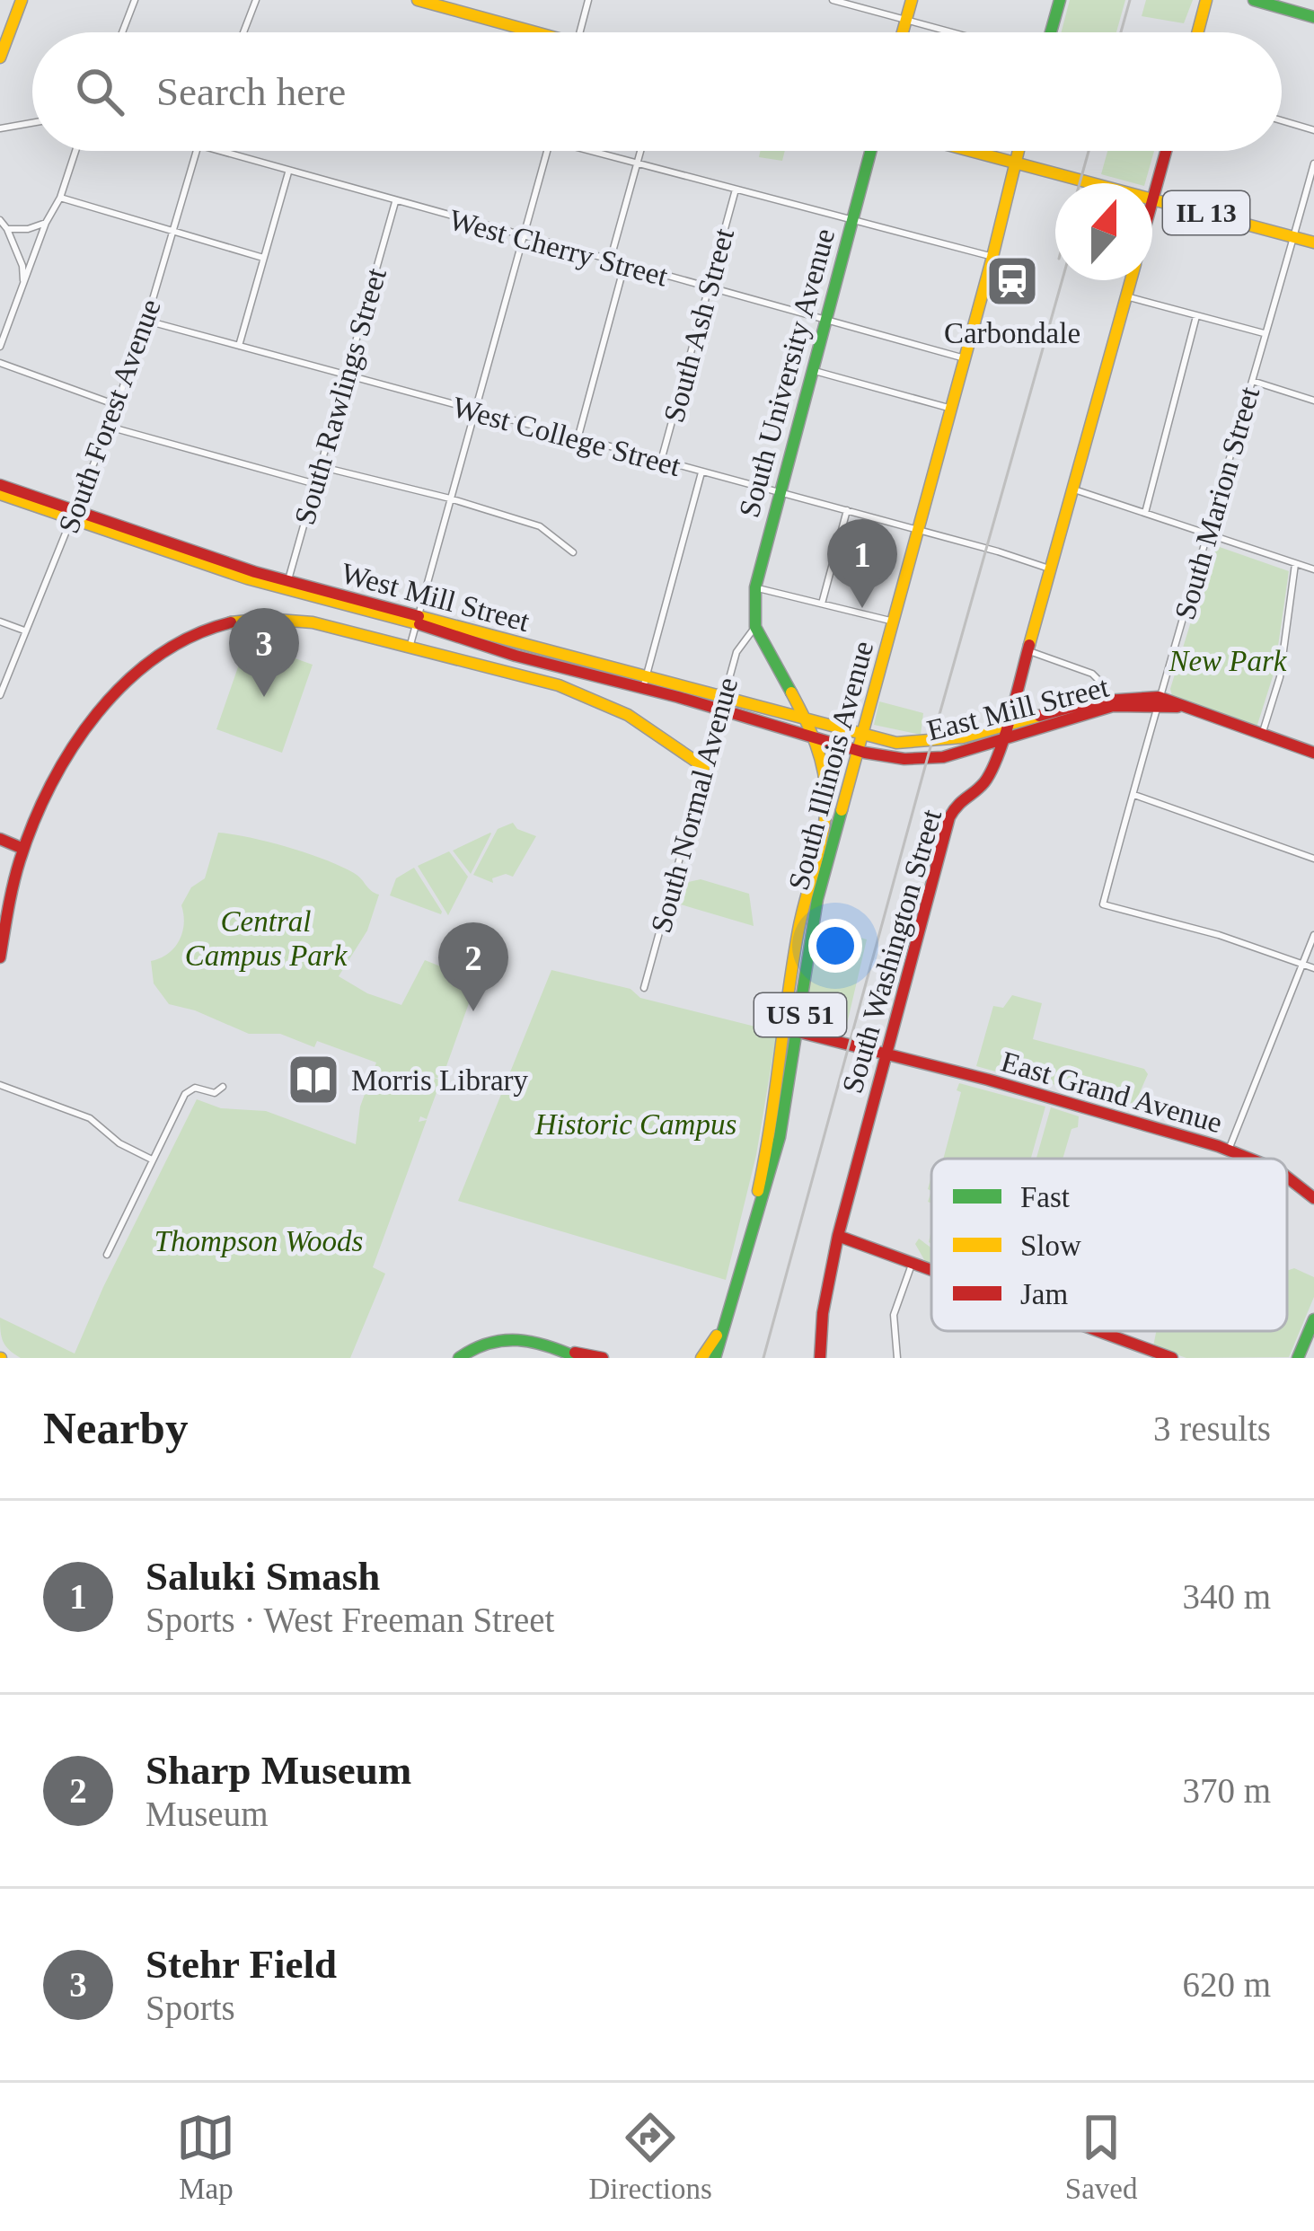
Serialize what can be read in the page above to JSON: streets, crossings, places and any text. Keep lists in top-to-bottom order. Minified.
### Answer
{"streets":{"main road":["IL 13","South University Avenue","West Mill Street","East Mill Street","South Illinois Avenue","South Washington Street","US 51","East Grand Avenue"],"street":["West Cherry Street","South Ash Street","South Rawlings Street","South Forest Avenue","West College Street","South Marion Street","South Normal Avenue"]},"crossings":[["IL 13","South Marion Street"],["IL 13","South Illinois Avenue"],["IL 13","South Washington Street"],["West Cherry Street","South Ash Street"],["West Cherry Street","South University Avenue"],["West Cherry Street","South Rawlings Street"],["West Cherry Street","South Illinois Avenue"],["South Ash Street","West College Street"],["South University Avenue","West College Street"],["South University Avenue","South Illinois Avenue"],["South University Avenue","South Normal Avenue"],["South Rawlings Street","West College Street"],["South Rawlings Street","West Mill Street"],["South Forest Avenue","West College Street"],["South Forest Avenue","West Mill Street"],["West College Street","South Illinois Avenue"],["West College Street","South Washington Street"],["South Marion Street","East Mill Street"],["West Mill Street","East Mill Street"],["West Mill Street","South Illinois Avenue"],["West Mill Street","South Normal Avenue"],["East Mill Street","South Illinois Avenue"],["East Mill Street","South Washington Street"],["South Illinois Avenue","South Normal Avenue"],["South Illinois Avenue","East Grand Avenue"],["South Washington Street","East Grand Avenue"]],"parks":["New Park","Central Campus Park","Historic Campus","Thompson Woods"],"places":{"station":["Carbondale"],"library":["Morris Library"]},"legend":["Fast","Slow","Jam"],"north":"top","page":{"search":"Search here","pins":["1","3","2"],"heading":["Nearby","3 results"],"list":[{"mark":"1","name":"Saluki Smash","note":"Sports · West Freeman Street","value":"340 m"},{"mark":"2","name":"Sharp Museum","note":"Museum","value":"370 m"},{"mark":"3","name":"Stehr Field","note":"Sports","value":"620 m"}],"nav":["Map","Directions","Saved"]}}
